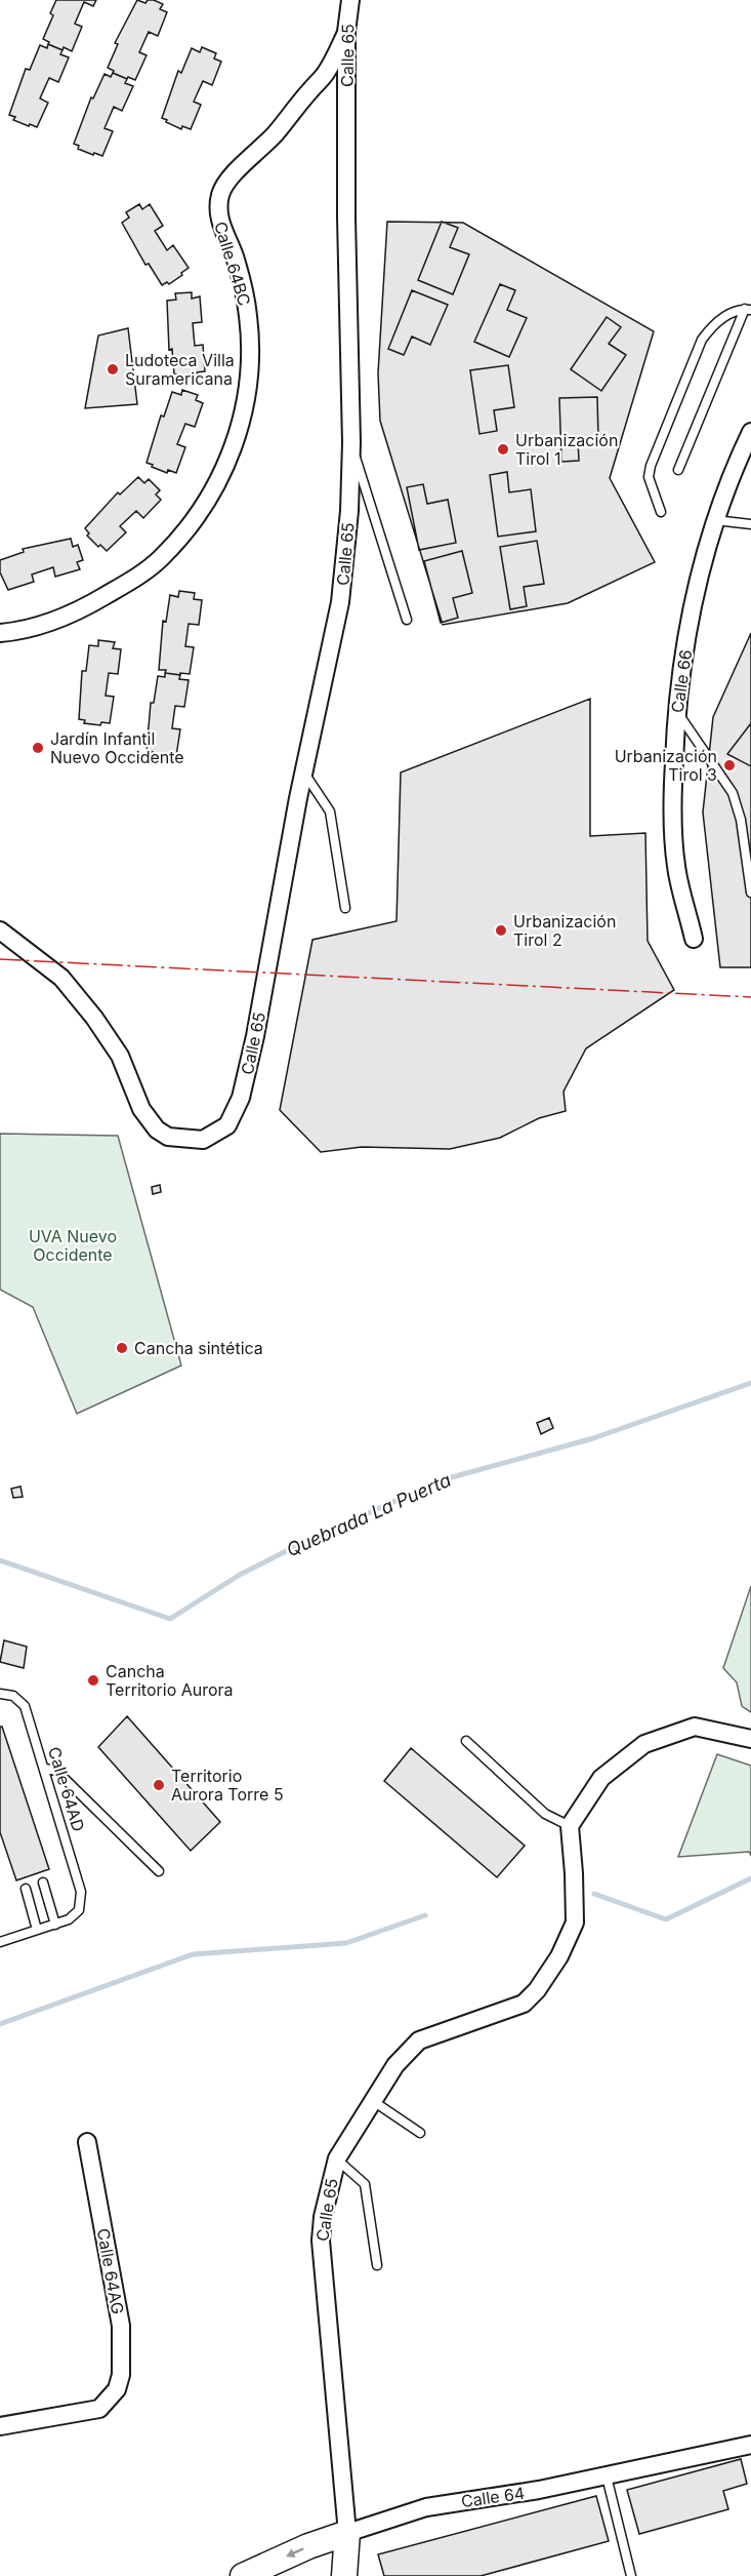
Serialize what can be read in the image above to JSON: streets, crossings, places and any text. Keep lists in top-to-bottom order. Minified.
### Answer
{"streets":{"street":["Calle 65","Calle 64BC","Calle 66","Calle 64AG","Calle 64"],"lane":["Calle 64AD"]},"crossings":[["Calle 65","Calle 64BC"],["Calle 65","Calle 64"]],"water":["Quebrada La Puerta"],"parks":["UVA Nuevo Occidente"],"places":["Ludoteca Villa Suramericana","Urbanización Tirol 1","Jardín Infantil Nuevo Occidente","Urbanización Tirol 3","Urbanización Tirol 2","Cancha sintética","Cancha Territorio Aurora","Territorio Aurora Torre 5"]}
